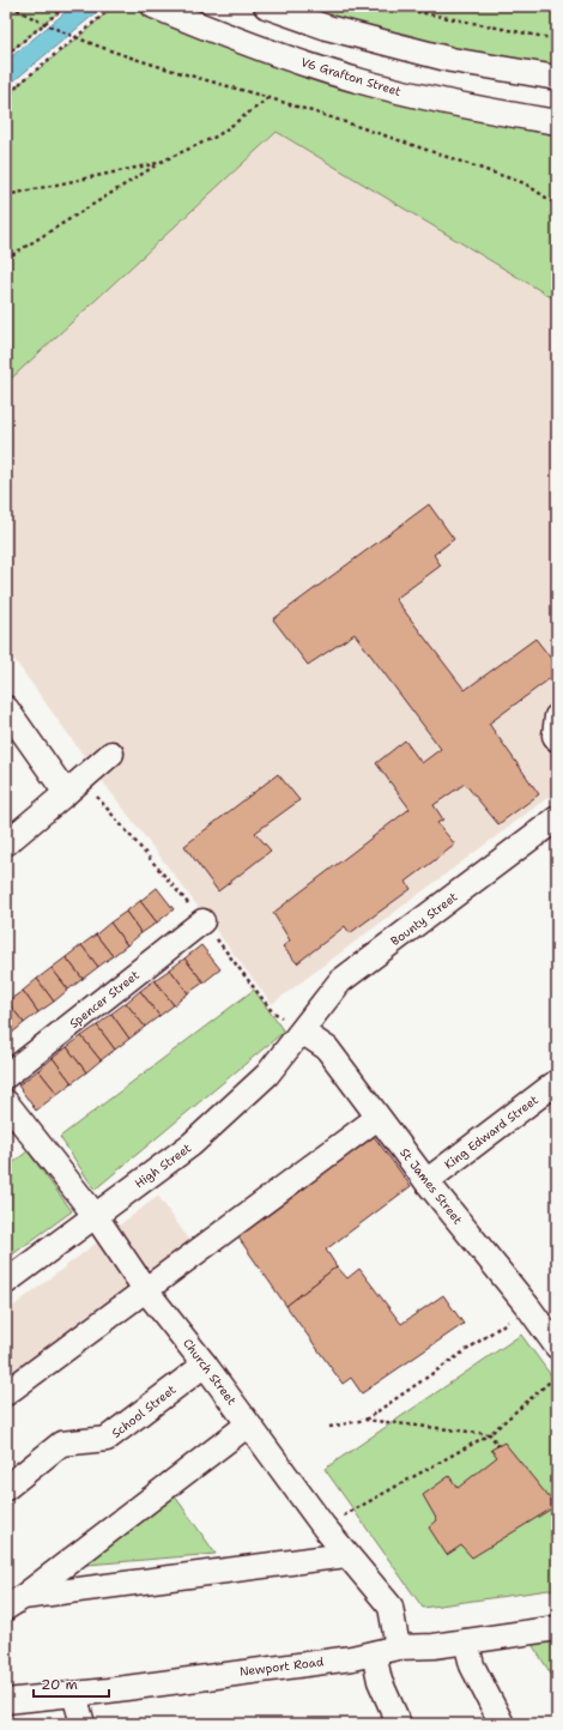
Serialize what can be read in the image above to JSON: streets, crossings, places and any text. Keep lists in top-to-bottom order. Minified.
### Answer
{"streets":{"street":["V6 Grafton Street","Bounty Street","Spencer Street","King Edward Street","High Street","St James Street","Church Street","School Street","Newport Road"]},"crossings":[["Bounty Street","High Street"],["Bounty Street","St James Street"],["King Edward Street","St James Street"],["High Street","St James Street"],["High Street","Church Street"],["Church Street","School Street"],["Church Street","Newport Road"]],"scale_bar":"20 m"}
